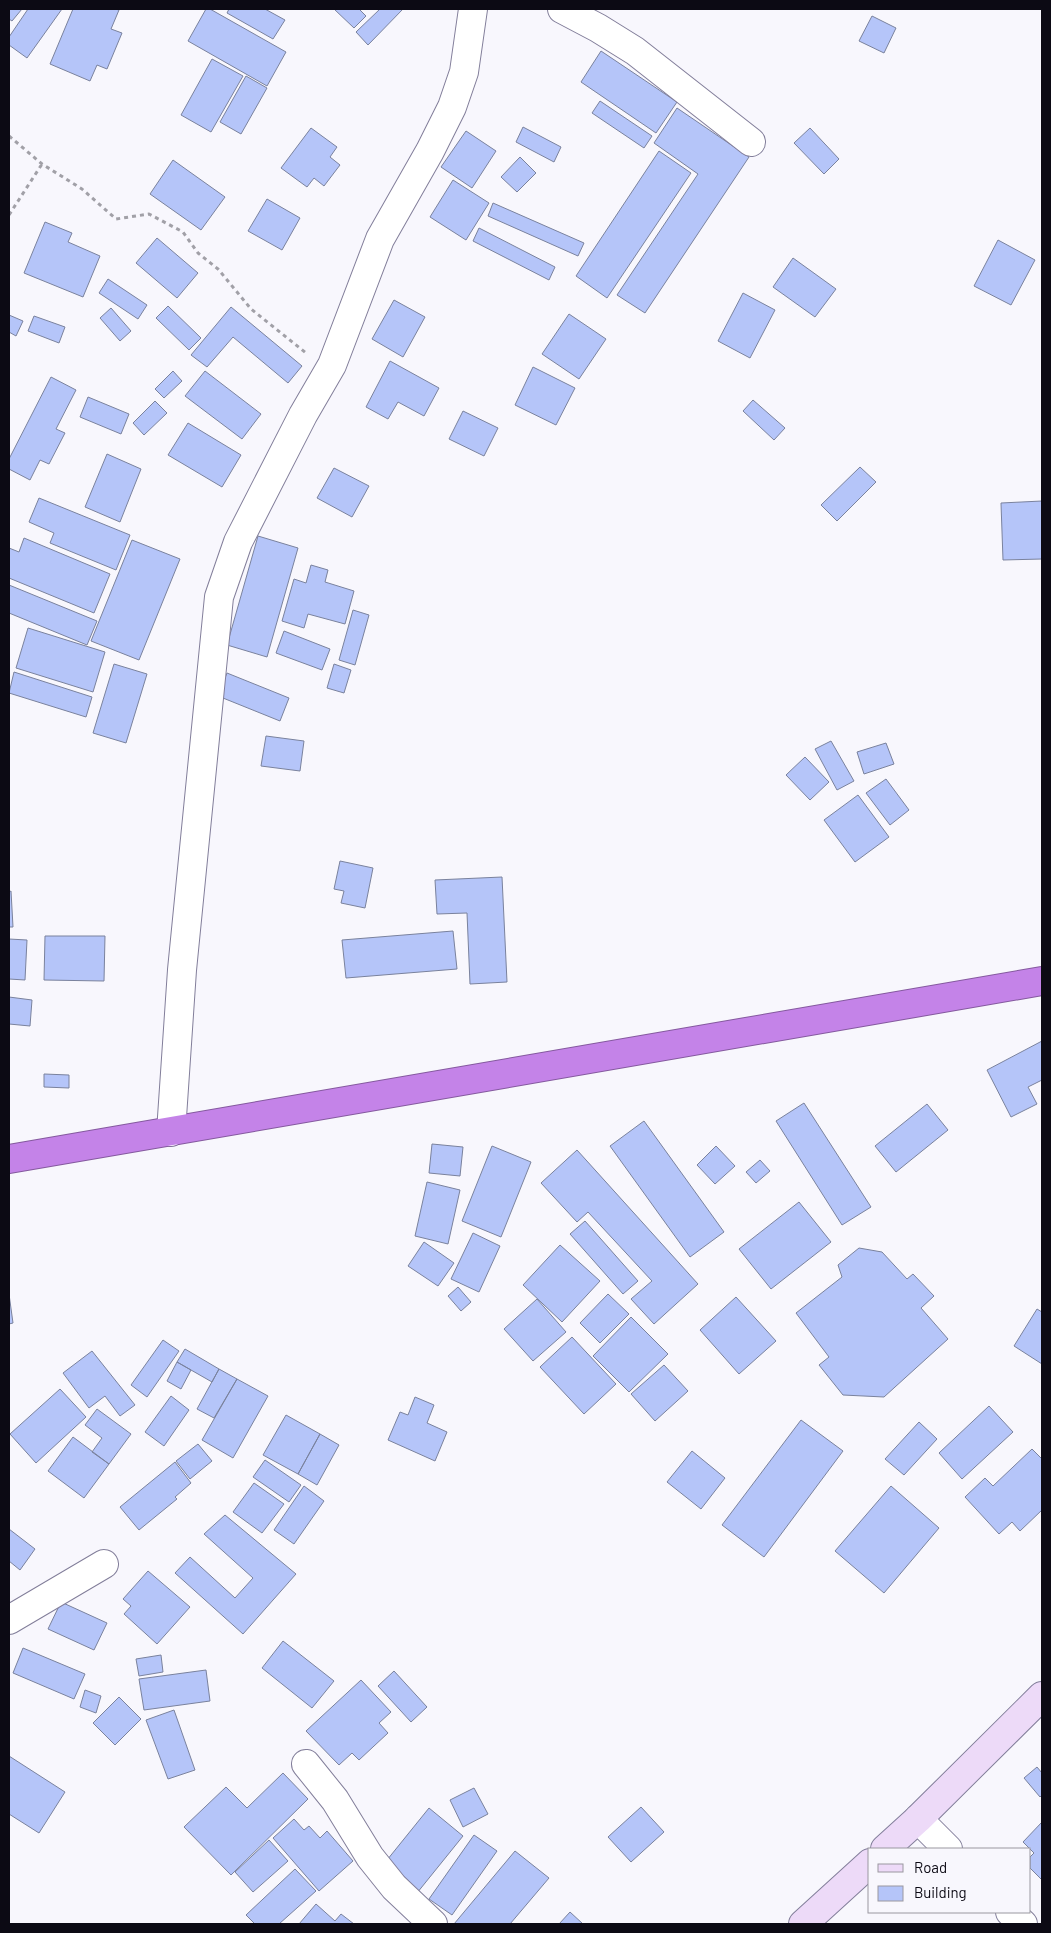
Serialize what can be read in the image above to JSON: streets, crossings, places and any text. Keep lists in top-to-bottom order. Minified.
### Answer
{"legend":["Road","Building"]}
